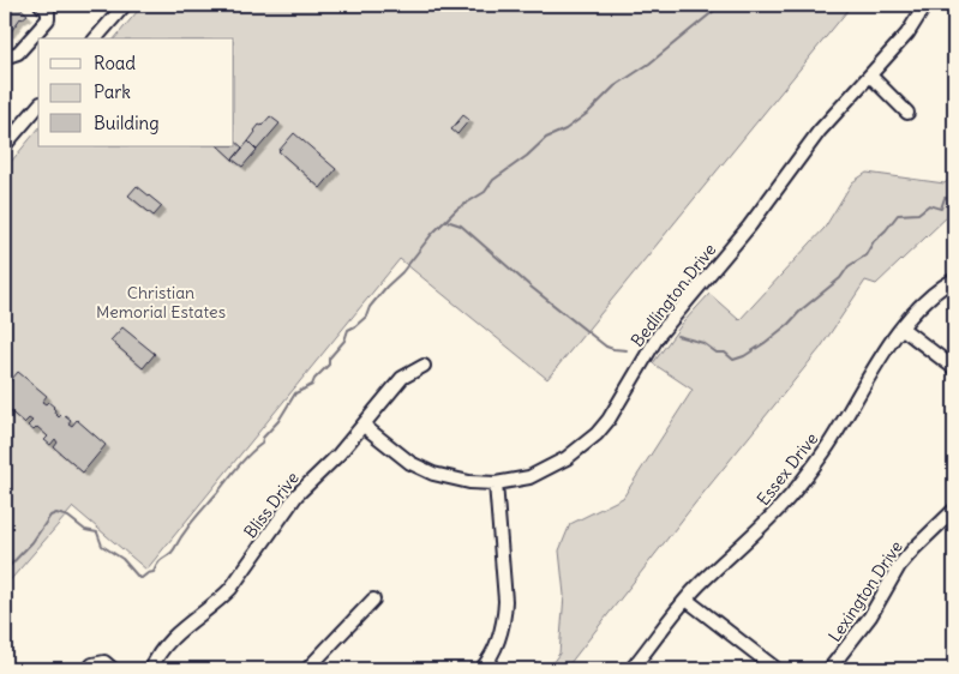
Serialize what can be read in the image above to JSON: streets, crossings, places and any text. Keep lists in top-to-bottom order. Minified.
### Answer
{"streets":{"street":["Bedlington Drive","Essex Drive","Bliss Drive","Lexington Drive"]},"crossings":[["Bedlington Drive","Bliss Drive"]],"parks":["Christian Memorial Estates"],"legend":["Road","Park","Building"]}
